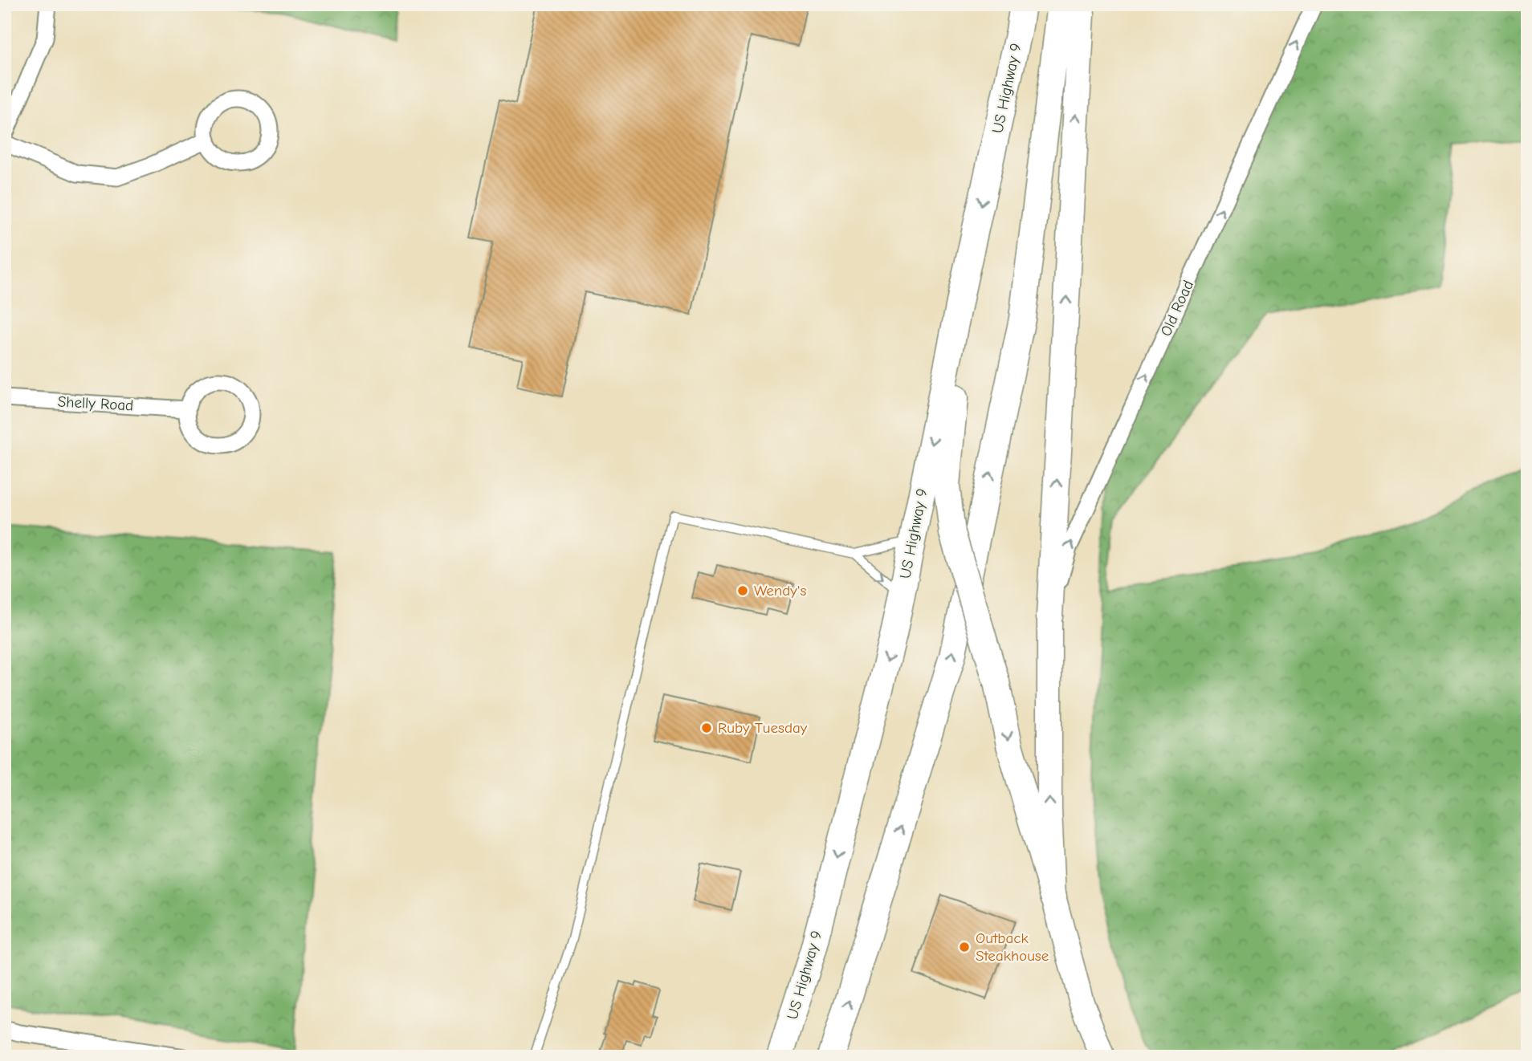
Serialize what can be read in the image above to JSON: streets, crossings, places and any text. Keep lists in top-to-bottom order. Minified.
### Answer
{"streets":{"highway":["US Highway 9"],"street":["Old Road","Shelly Road"]},"one_way":["Old Road"],"places":["Wendy's","Ruby Tuesday","Outback Steakhouse"]}
